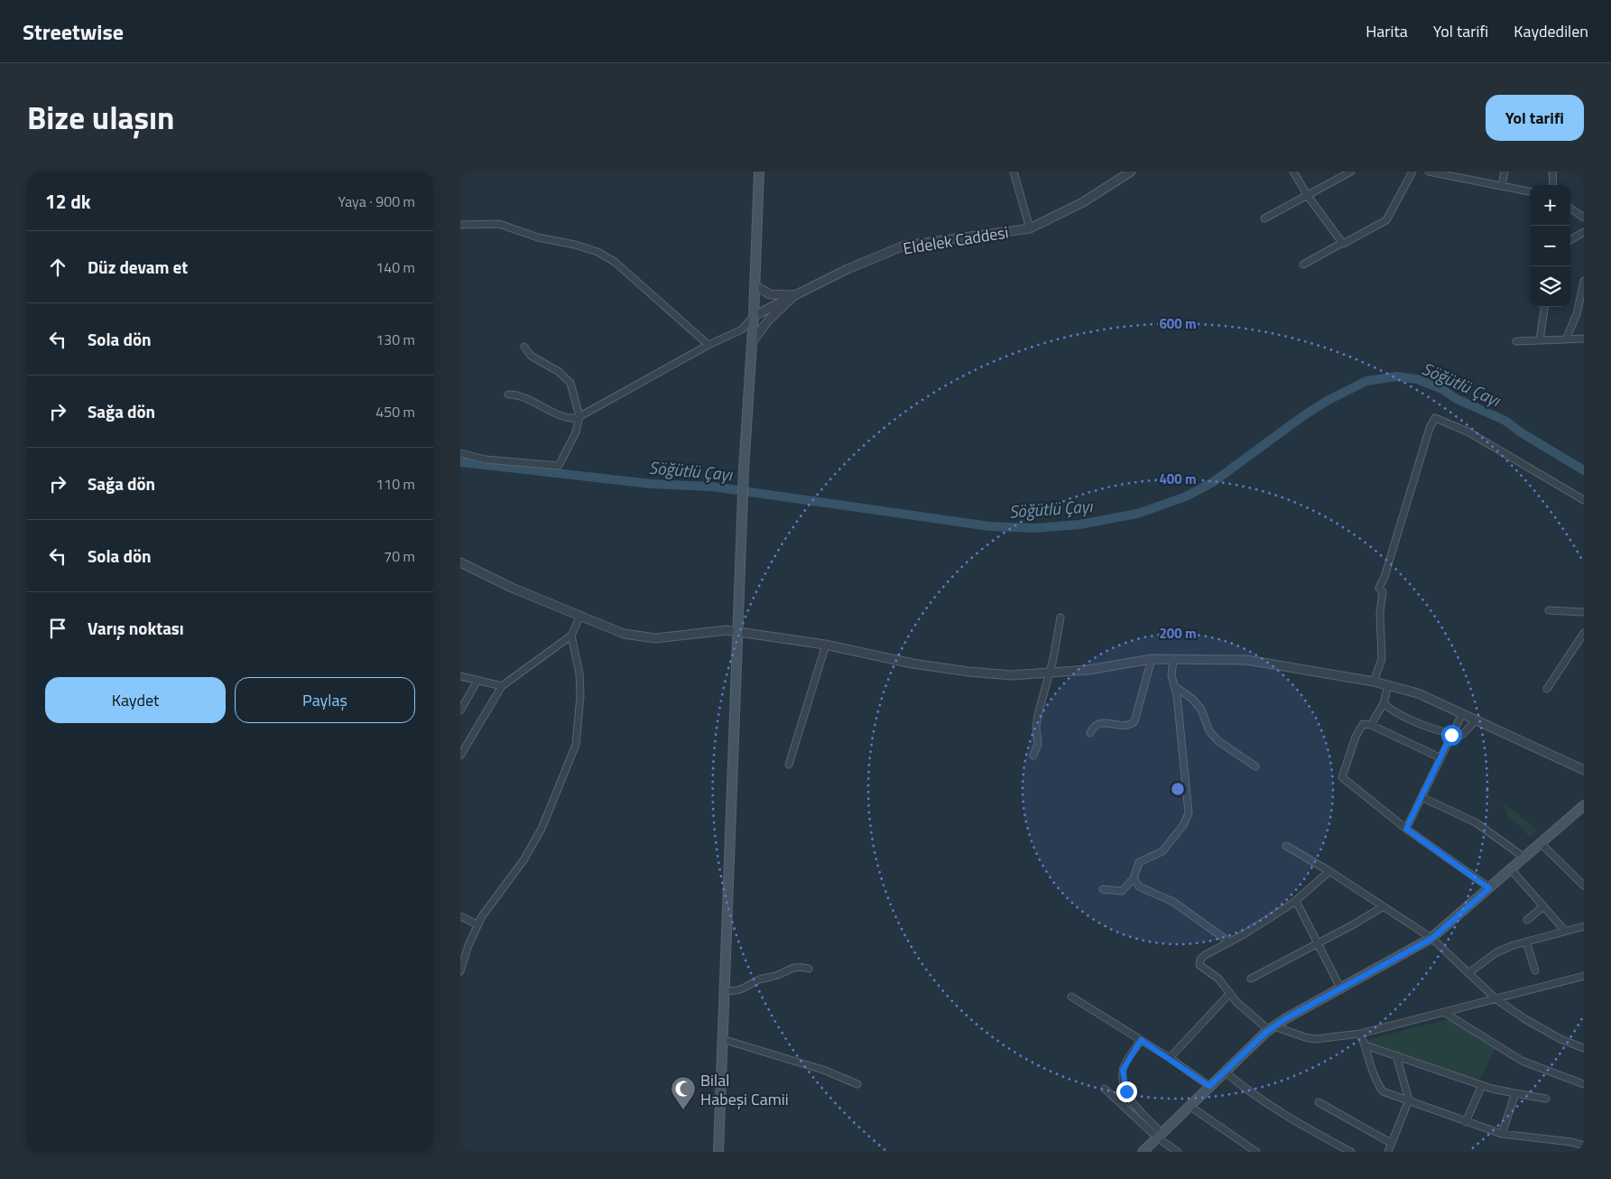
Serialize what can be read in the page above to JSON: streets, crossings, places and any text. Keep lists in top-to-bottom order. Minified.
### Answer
{"streets":{"street":["Eldelek Caddesi"]},"water":["Söğütlü Çayı"],"places":{"mosque":["Bilal Habeşi Camii"]},"page":{"header":"Streetwise","nav":["Harita","Yol tarifi","Kaydedilen"],"title":"Bize ulaşın","buttons":["Yol tarifi",["Kaydet","Paylaş"]],"heading":["12 dk","Yaya · 900 m"],"map_buttons":["+","−"],"list":[["Düz devam et","140 m"],["Sola dön","130 m"],["Sağa dön","450 m"],["Sağa dön","110 m"],["Sola dön","70 m"],"Varış noktası"]},"rings":["600 m","400 m","200 m"]}
